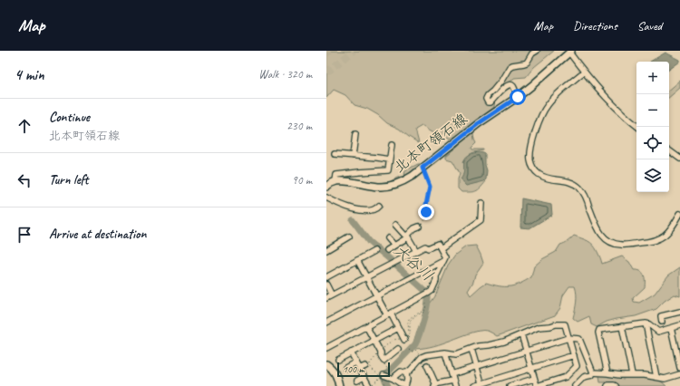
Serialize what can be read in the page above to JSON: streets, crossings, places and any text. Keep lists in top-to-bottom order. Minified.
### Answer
{"streets":{"main road":["北本町領石線"]},"water":["大谷川"],"scale_bar":"100 m","page":{"header":"Map","nav":["Map","Directions","Saved"],"heading":["4 min","Walk · 320 m"],"map_buttons":["+","−"],"list":[["Continue","北本町領石線","230 m"],["Turn left","90 m"],"Arrive at destination"],"scale":"100 m"}}
